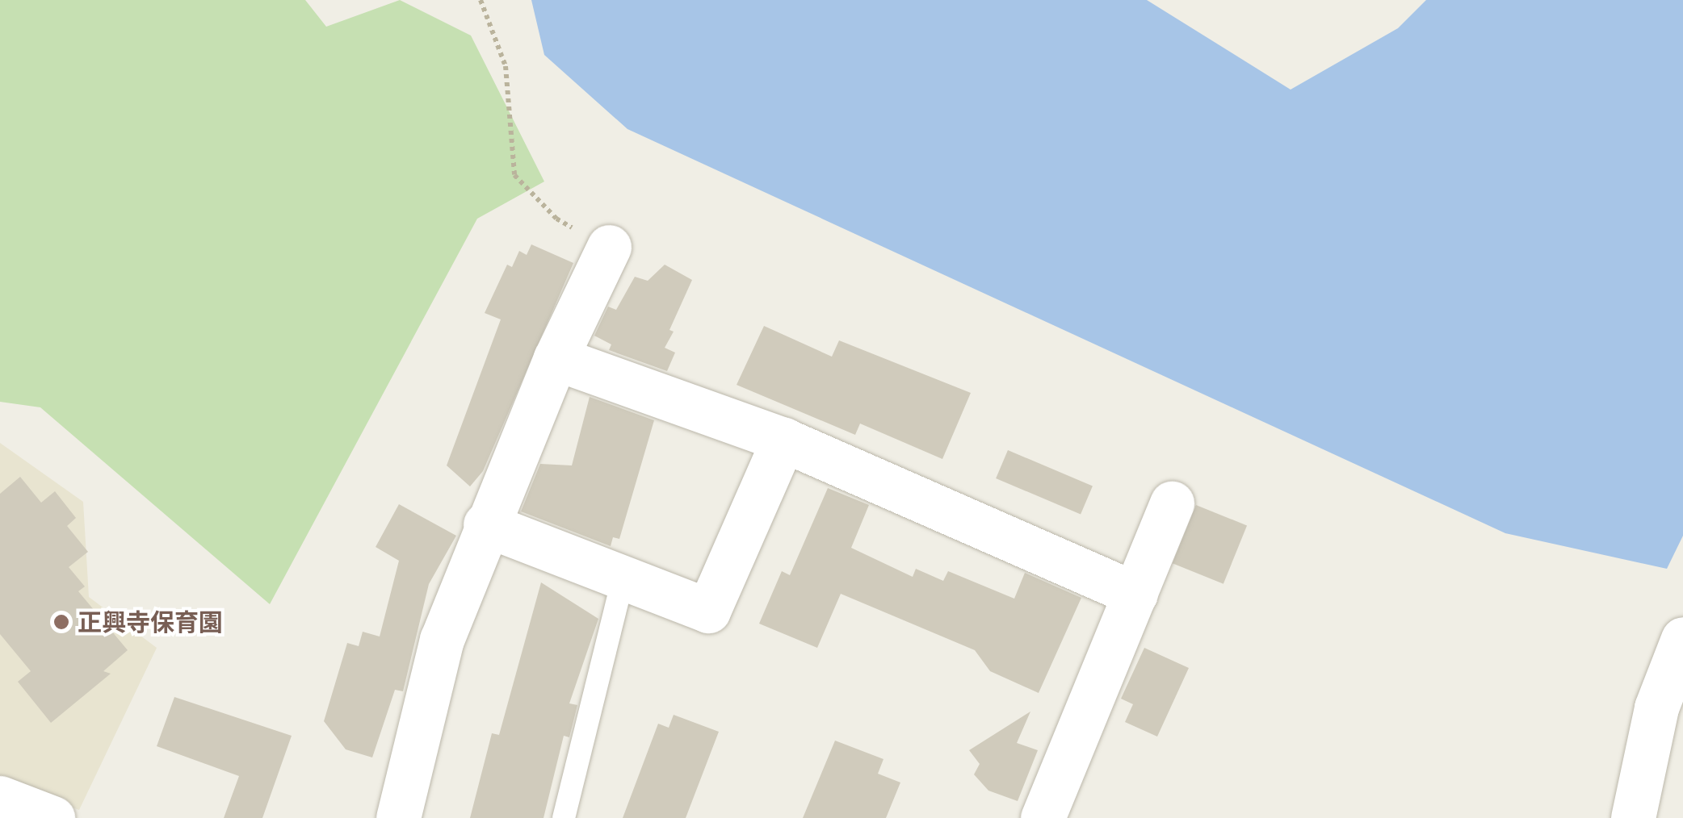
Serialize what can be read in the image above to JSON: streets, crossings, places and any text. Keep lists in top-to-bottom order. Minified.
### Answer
{"places":["正興寺保育園"]}
